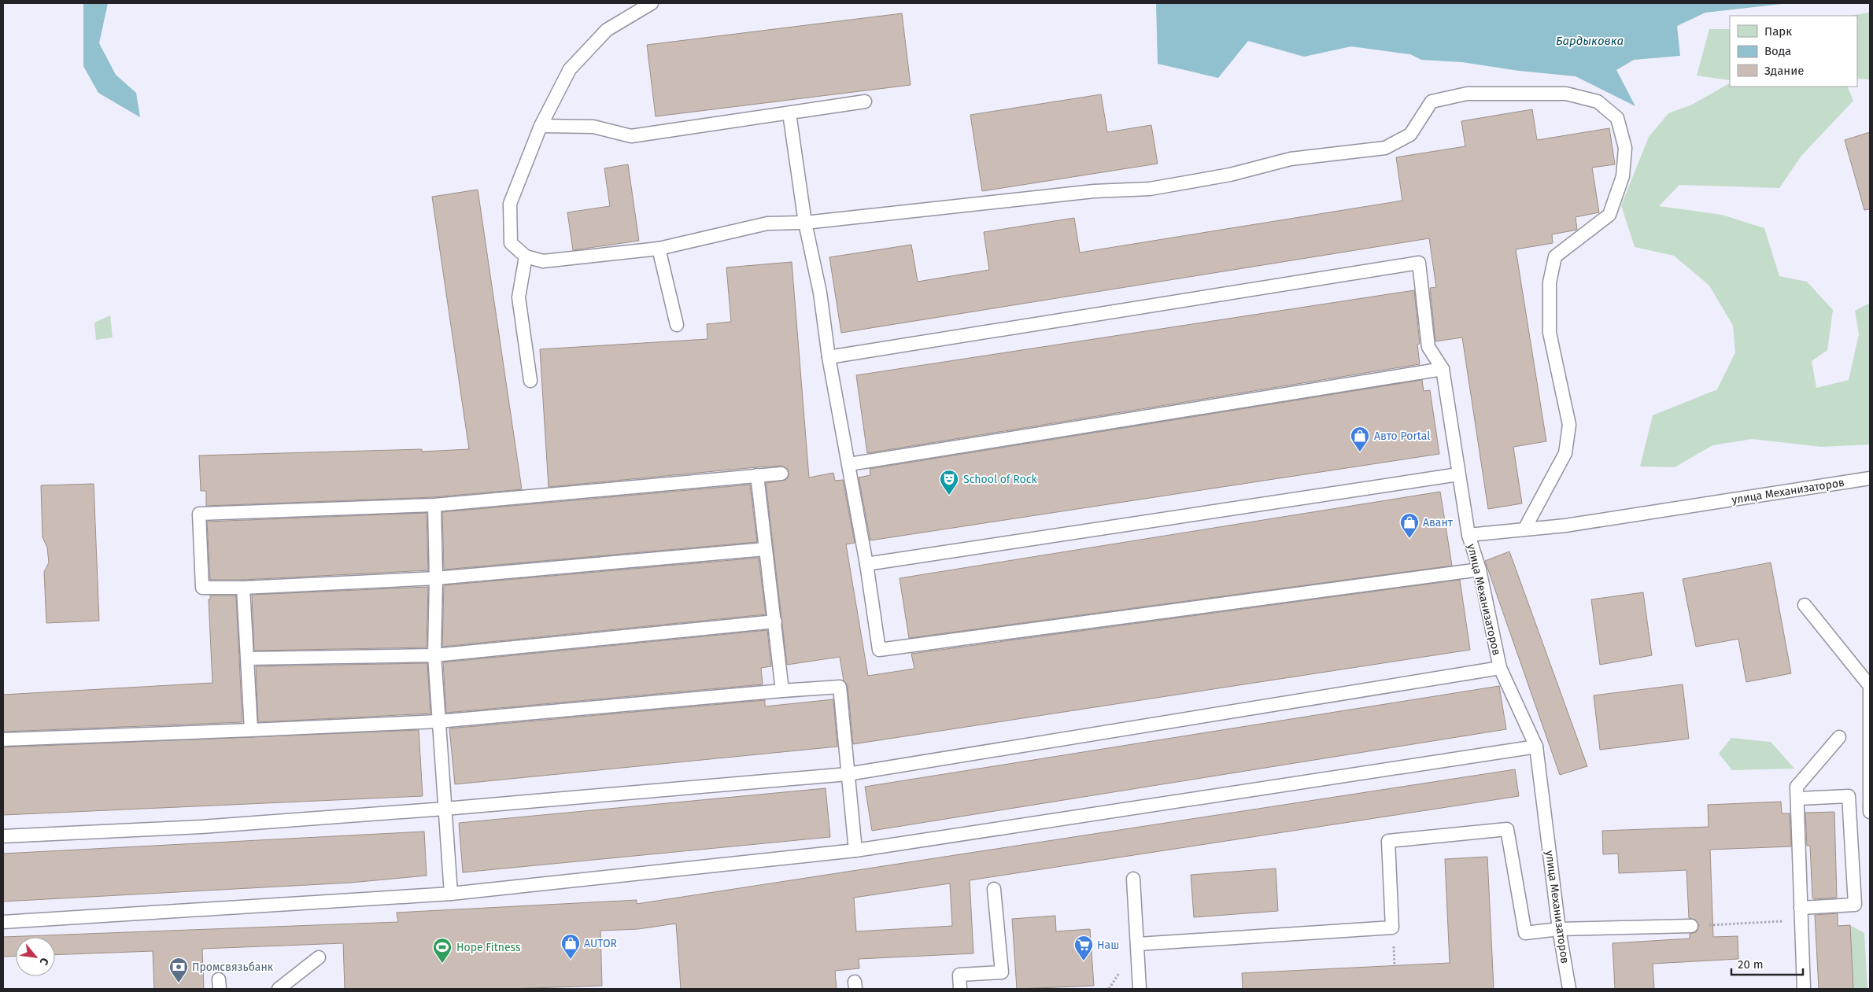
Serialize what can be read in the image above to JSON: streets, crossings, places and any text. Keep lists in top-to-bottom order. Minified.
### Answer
{"streets":{"lane":["улица Механизаторов"]},"water":["Бардыковка"],"places":{"shop":["Авто Portal","Авант","AUTOR"],"theatre":["School of Rock"],"supermarket":["Наш"],"sports":["Hope Fitness"],"bank":["Промсвязьбанк"]},"legend":["Парк","Вода","Здание"],"scale_bar":"20 m","north":"bottom right"}
